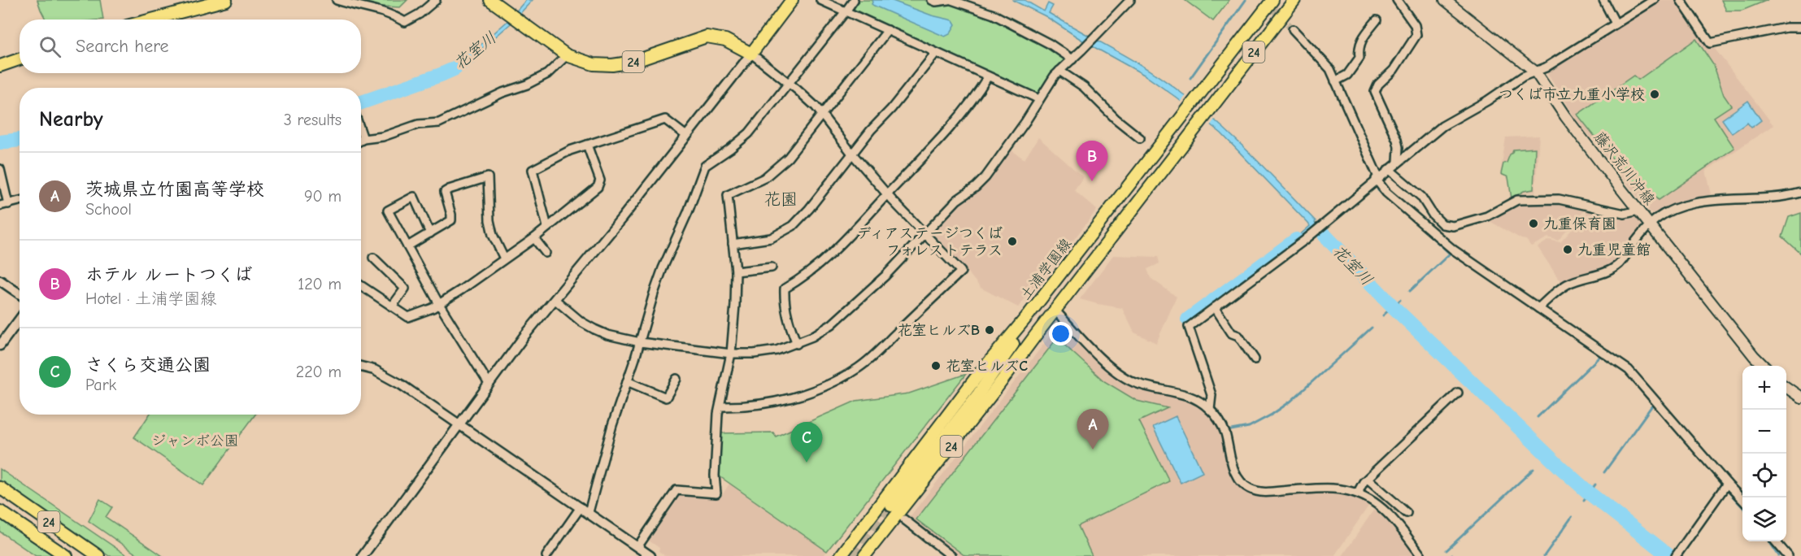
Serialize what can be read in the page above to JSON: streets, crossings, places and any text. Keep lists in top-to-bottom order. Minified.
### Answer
{"streets":{"main road":["24","藤沢荒川沖線","土浦学園線"]},"crossings":[["24","土浦学園線"]],"districts":["花園"],"water":["花室川"],"parks":["ジャンボ公園"],"places":["つくば市立九重小学校","九重保育園","ディアステージつくば フォレストテラス","九重児童館","花室ヒルズB","花室ヒルズC"],"page":{"search":"Search here","heading":["Nearby","3 results"],"pins":["B","A","C"],"list":[{"mark":"A","name":"茨城県立竹園高等学校","note":"School","value":"90 m"},{"mark":"B","name":"ホテル ルートつくば","note":"Hotel · 土浦学園線","value":"120 m"},{"mark":"C","name":"さくら交通公園","note":"Park","value":"220 m"}],"map_buttons":["+","−"]}}
